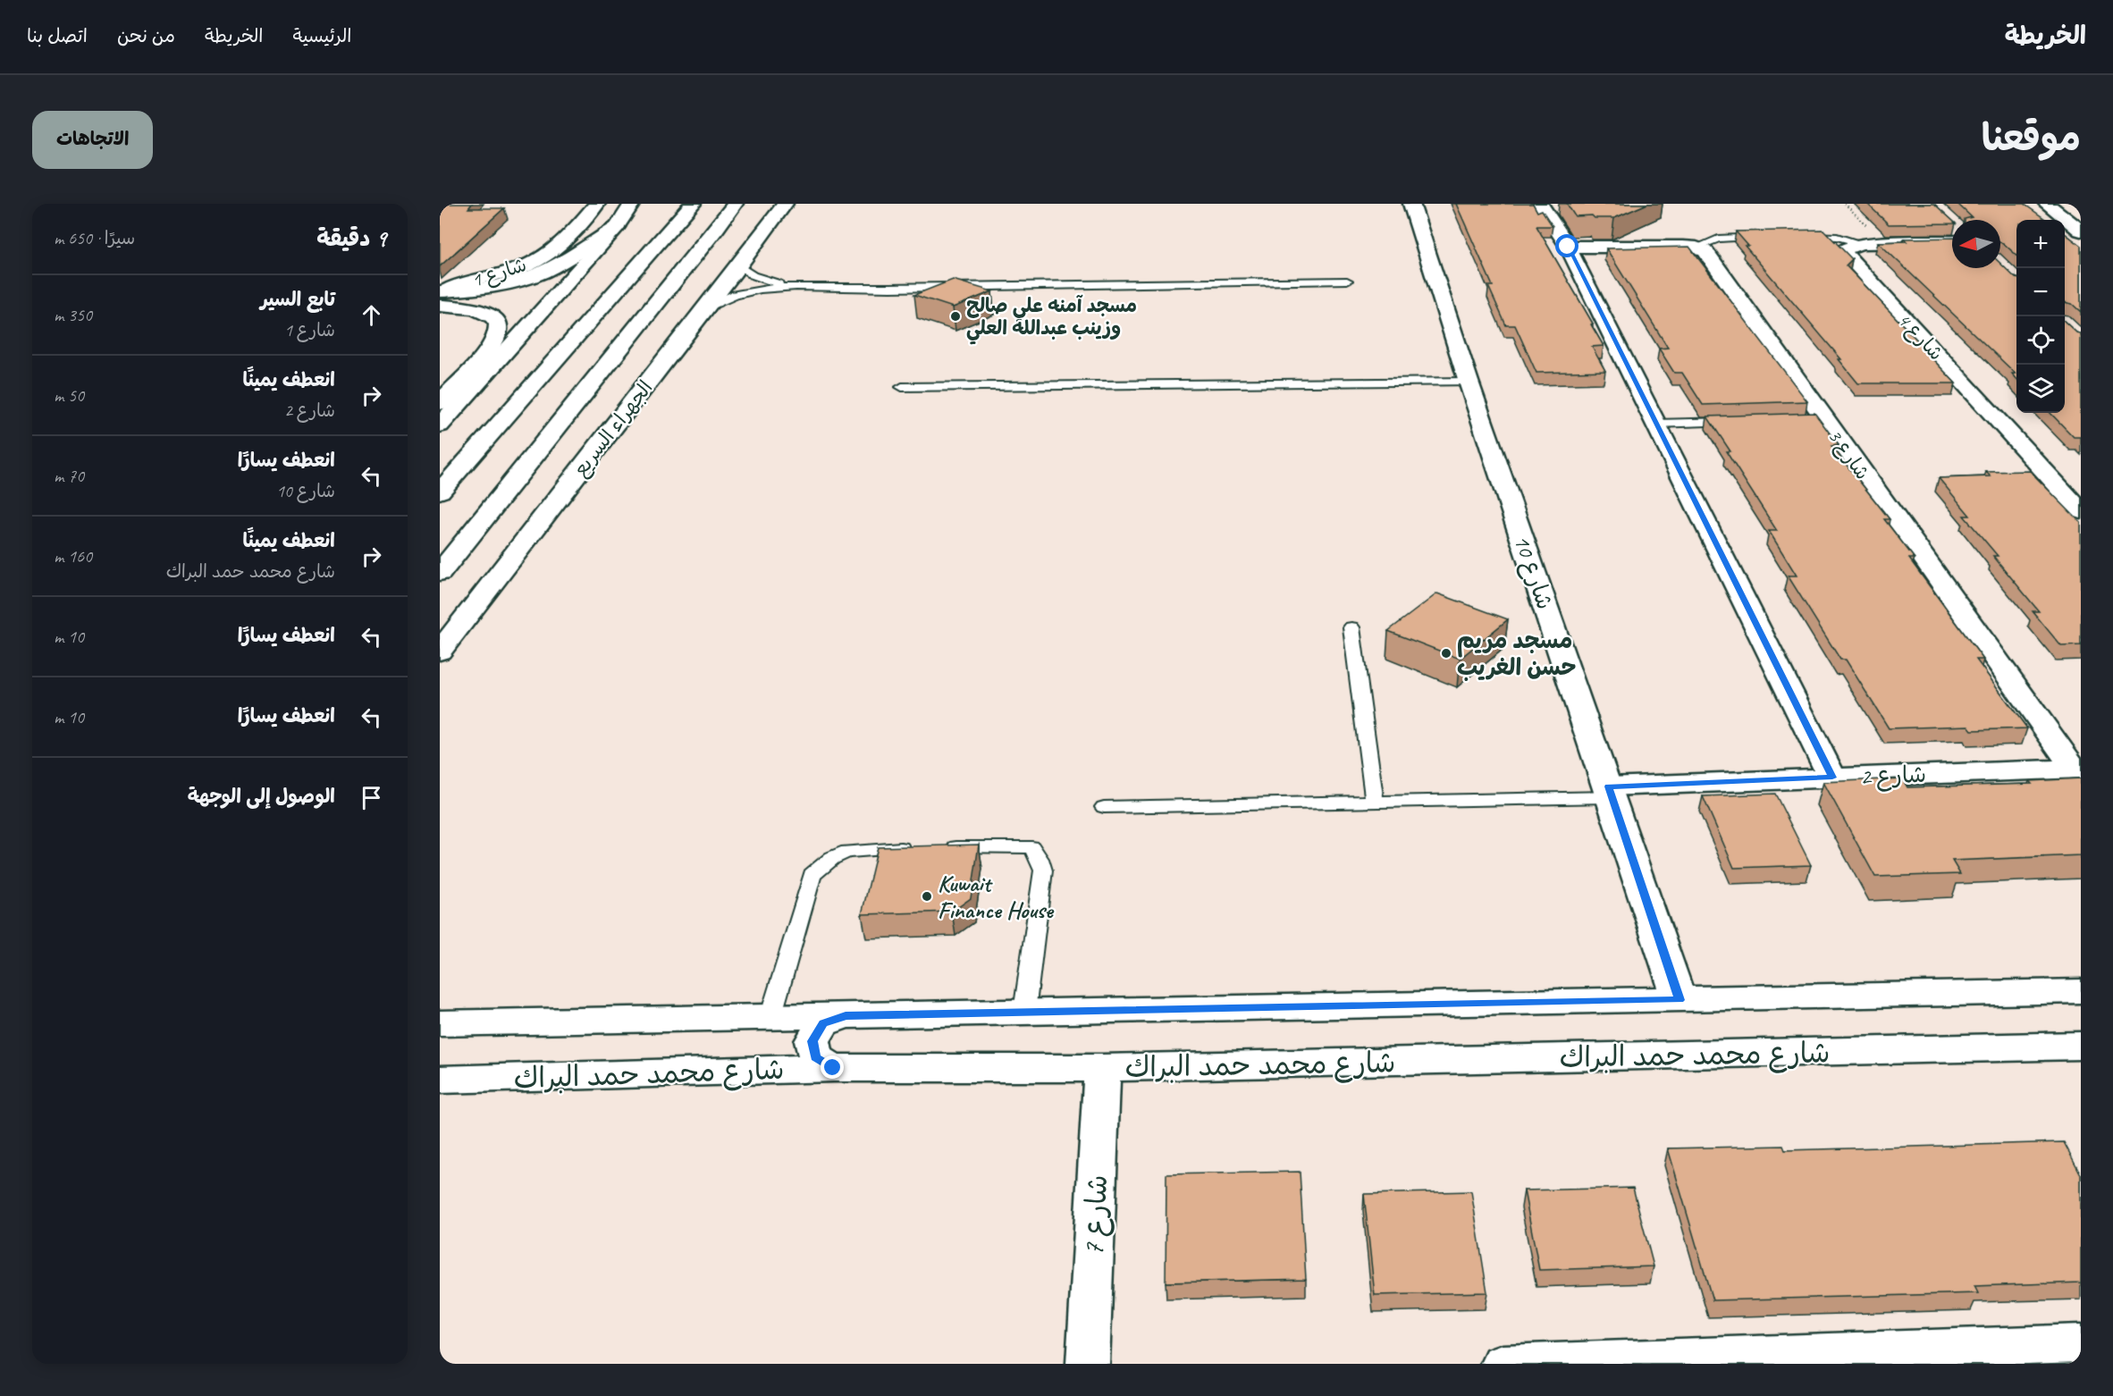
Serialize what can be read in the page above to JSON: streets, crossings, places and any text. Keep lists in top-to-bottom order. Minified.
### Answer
{"streets":{"main road":["شارع 1","شارع 4","الجهراء السريع","شارع 3","شارع 10","شارع 2","شارع محمد حمد البراك","شارع 7"]},"crossings":[["شارع 3","شارع 2"],["شارع 10","شارع 2"],["شارع محمد حمد البراك","شارع 7"]],"places":["مسجد آمنه علي صالح وزينب عبدالله العلي","مسجد مريم حسن الغريب","Kuwait Finance House"],"north":"left","page":{"header":"الخريطة","nav":["الرئيسية","الخريطة","من نحن","اتصل بنا"],"title":"موقعنا","buttons":"الاتجاهات","heading":["9 دقيقة","سيرًا · 650 m"],"map_buttons":["+","−"],"list":[["تابع السير","شارع 1","350 m"],["انعطف يمينًا","شارع 2","50 m"],["انعطف يسارًا","شارع 10","70 m"],["انعطف يمينًا","شارع محمد حمد البراك","160 m"],["انعطف يسارًا","10 m"],["انعطف يسارًا","10 m"],"الوصول إلى الوجهة"]}}
